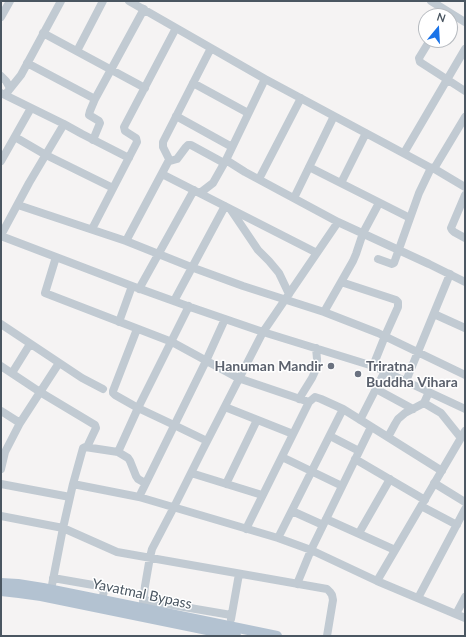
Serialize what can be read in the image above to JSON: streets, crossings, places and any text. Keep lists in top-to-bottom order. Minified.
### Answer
{"streets":{"main road":["Yavatmal Bypass"]},"places":["Hanuman Mandir","Triratna Buddha Vihara"],"north":"top"}
